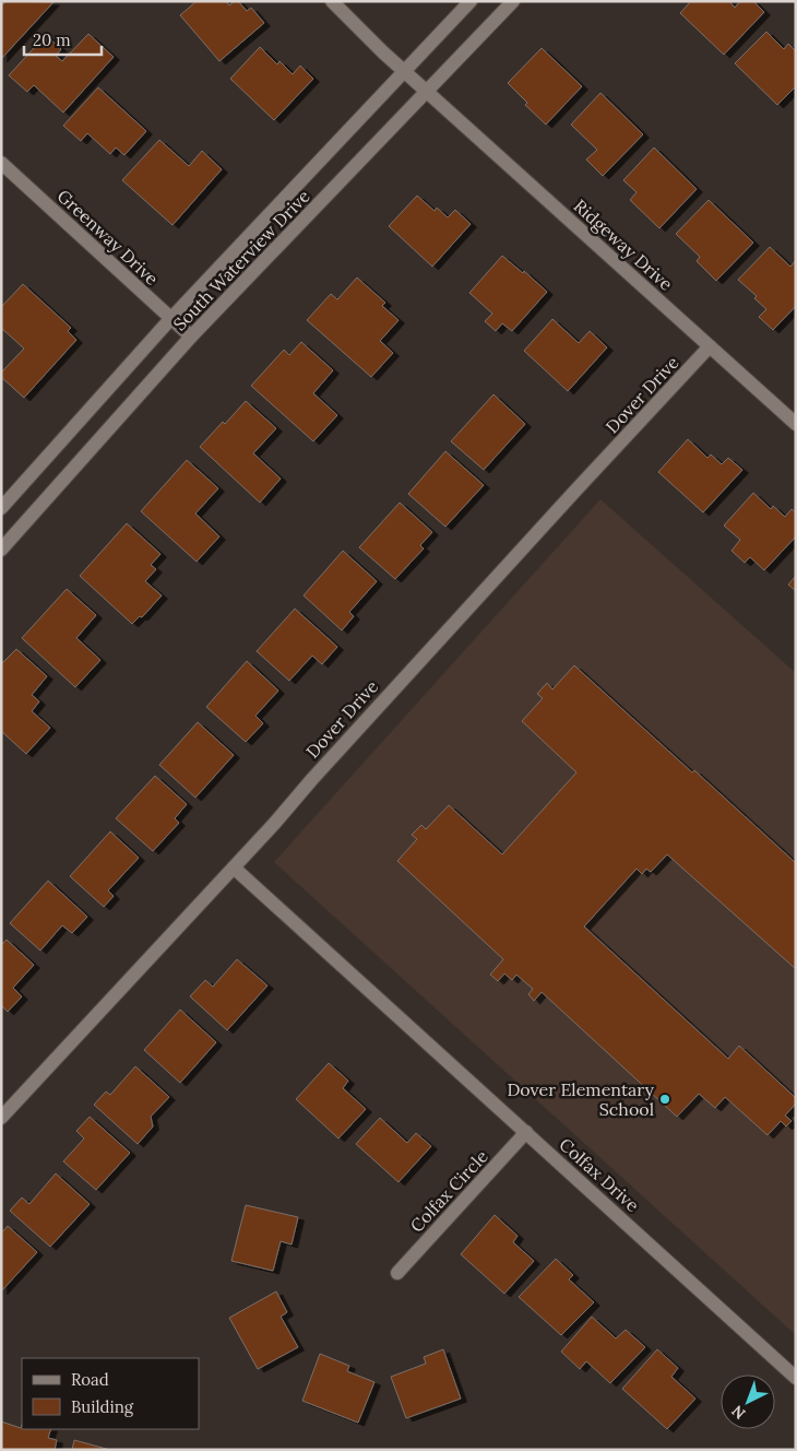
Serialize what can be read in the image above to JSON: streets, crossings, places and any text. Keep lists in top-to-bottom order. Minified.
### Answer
{"streets":{"street":["Greenway Drive","Ridgeway Drive","South Waterview Drive","Dover Drive","Colfax Drive","Colfax Circle"]},"crossings":[["Greenway Drive","South Waterview Drive"],["Ridgeway Drive","South Waterview Drive"],["Ridgeway Drive","Dover Drive"],["Dover Drive","Colfax Drive"],["Colfax Drive","Colfax Circle"]],"places":["Dover Elementary School"],"legend":["Road","Building"],"scale_bar":"20 m","north":"bottom left"}
